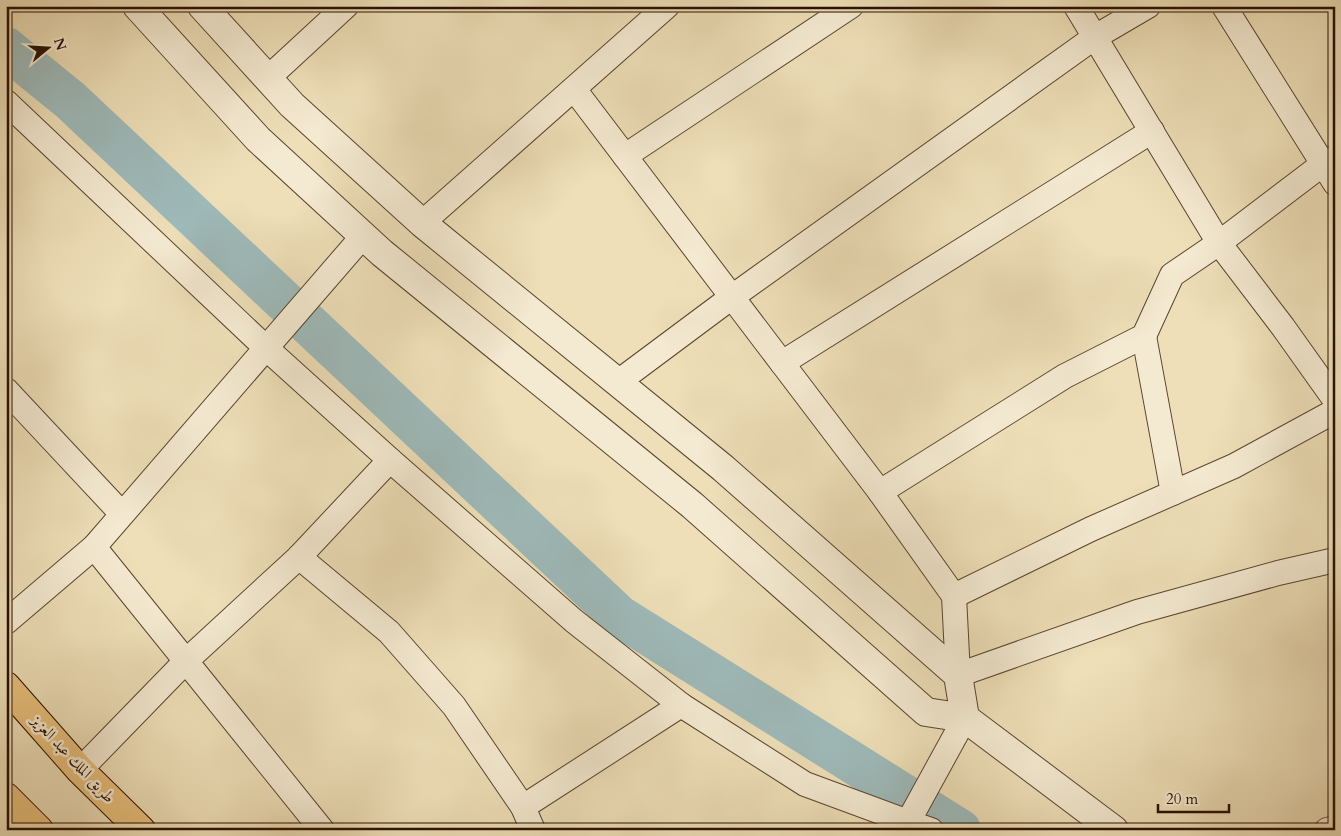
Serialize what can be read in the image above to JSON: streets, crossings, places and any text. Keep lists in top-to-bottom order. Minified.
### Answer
{"streets":{"highway":["طريق الملك عبد العزيز"]},"scale_bar":"20 m","north":"right"}
